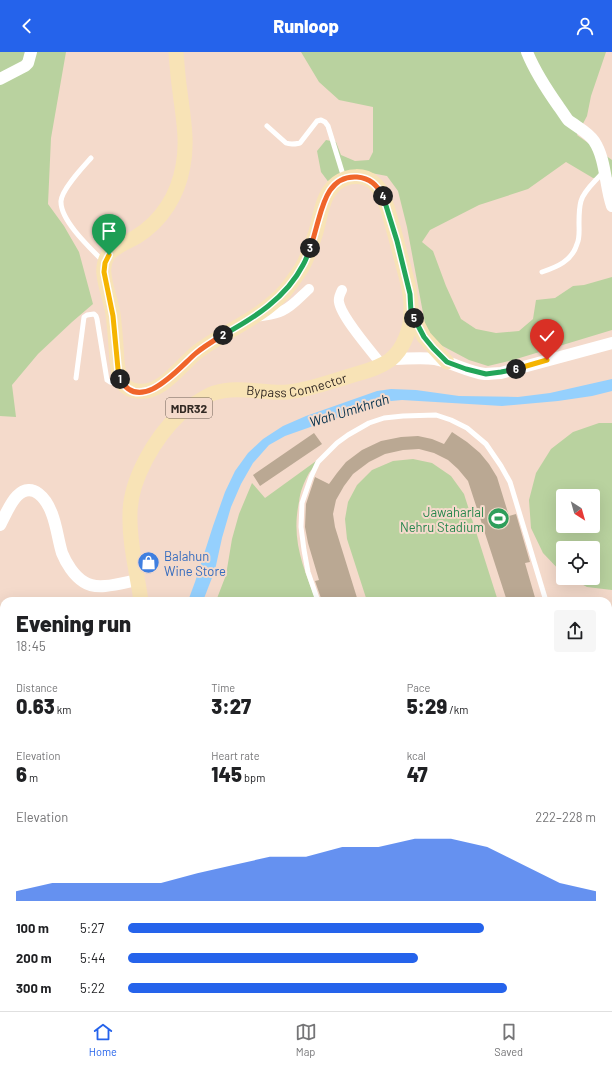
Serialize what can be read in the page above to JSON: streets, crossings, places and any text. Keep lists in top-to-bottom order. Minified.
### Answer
{"streets":{"main road":["Bypass Connector","MDR32"]},"water":["Wah Umkhrah"],"places":{"sports":["Jawaharlal Nehru Stadium"],"shop":["Balahun Wine Store"]},"north":"bottom right","page":{"header":"Runloop","pins":["4","3","5","2","6","1"],"heading":["Evening run","18:45"],"stats":[["Distance","0.63 km"],["Time","3:27"],["Pace","5:29 /km"],["Elevation","6 m"],["Heart rate","145 bpm"],["kcal","47"]],"chart":["Elevation","222–228 m"],"list":[{"name":"100 m","note":"5:27"},{"name":"200 m","note":"5:44"},{"name":"300 m","note":"5:22"}],"tabs":["Home","Map","Saved"]}}
